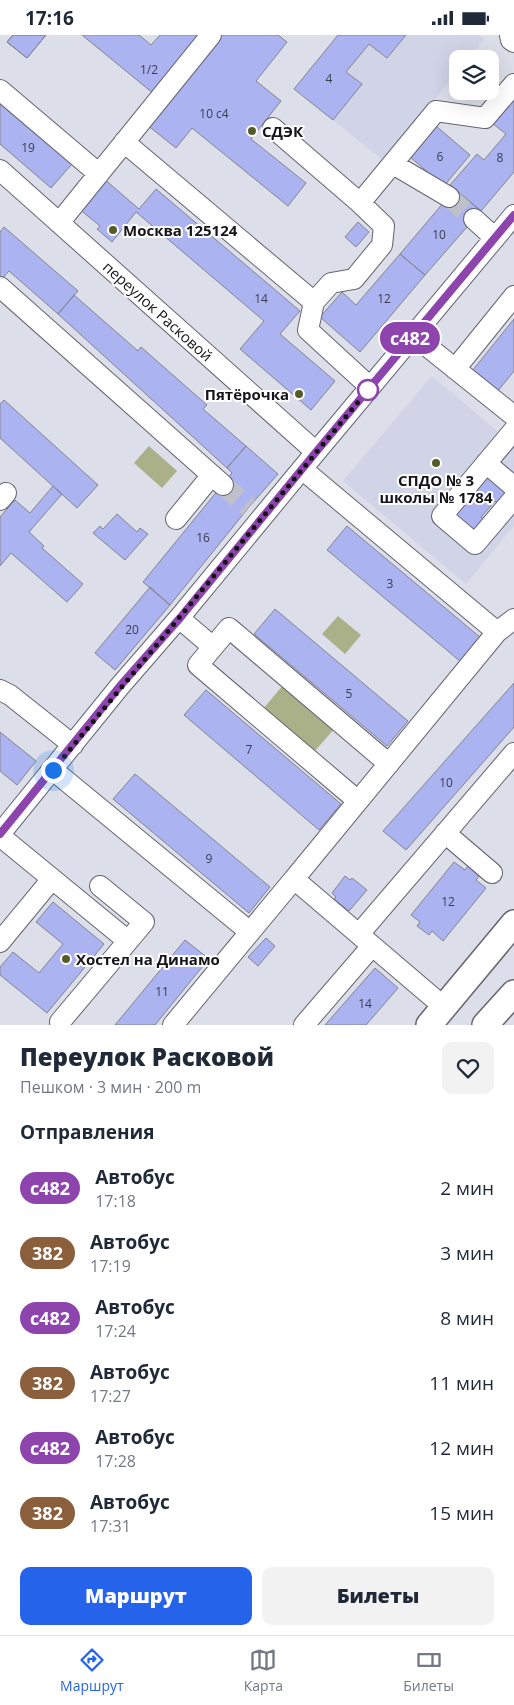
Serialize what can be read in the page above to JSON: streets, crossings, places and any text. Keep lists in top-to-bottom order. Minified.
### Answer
{"streets":{"street":["переулок Расковой"]},"places":["СДЭК","Москва 125124","Пятёрочка","СПДО № 3 школы № 1784","Хостел на Динамо"],"lines":["bus line с482"],"house_numbers":["1/2","4","10 с4","19","6","8","10","14","12","16","3","20","5","7","10","9","12","11","14"],"page":{"status":"17:16","on_map":"с482","heading":[["Переулок Расковой","Пешком · 3 мин · 200 m"],"Отправления"],"list":[{"mark":"с482","name":"Автобус","note":"17:18","value":"2 мин"},{"mark":"382","name":"Автобус","note":"17:19","value":"3 мин"},{"mark":"с482","name":"Автобус","note":"17:24","value":"8 мин"},{"mark":"382","name":"Автобус","note":"17:27","value":"11 мин"},{"mark":"с482","name":"Автобус","note":"17:28","value":"12 мин"},{"mark":"382","name":"Автобус","note":"17:31","value":"15 мин"}],"buttons":["Маршрут","Билеты"],"tabs":["Маршрут","Карта","Билеты"]}}
